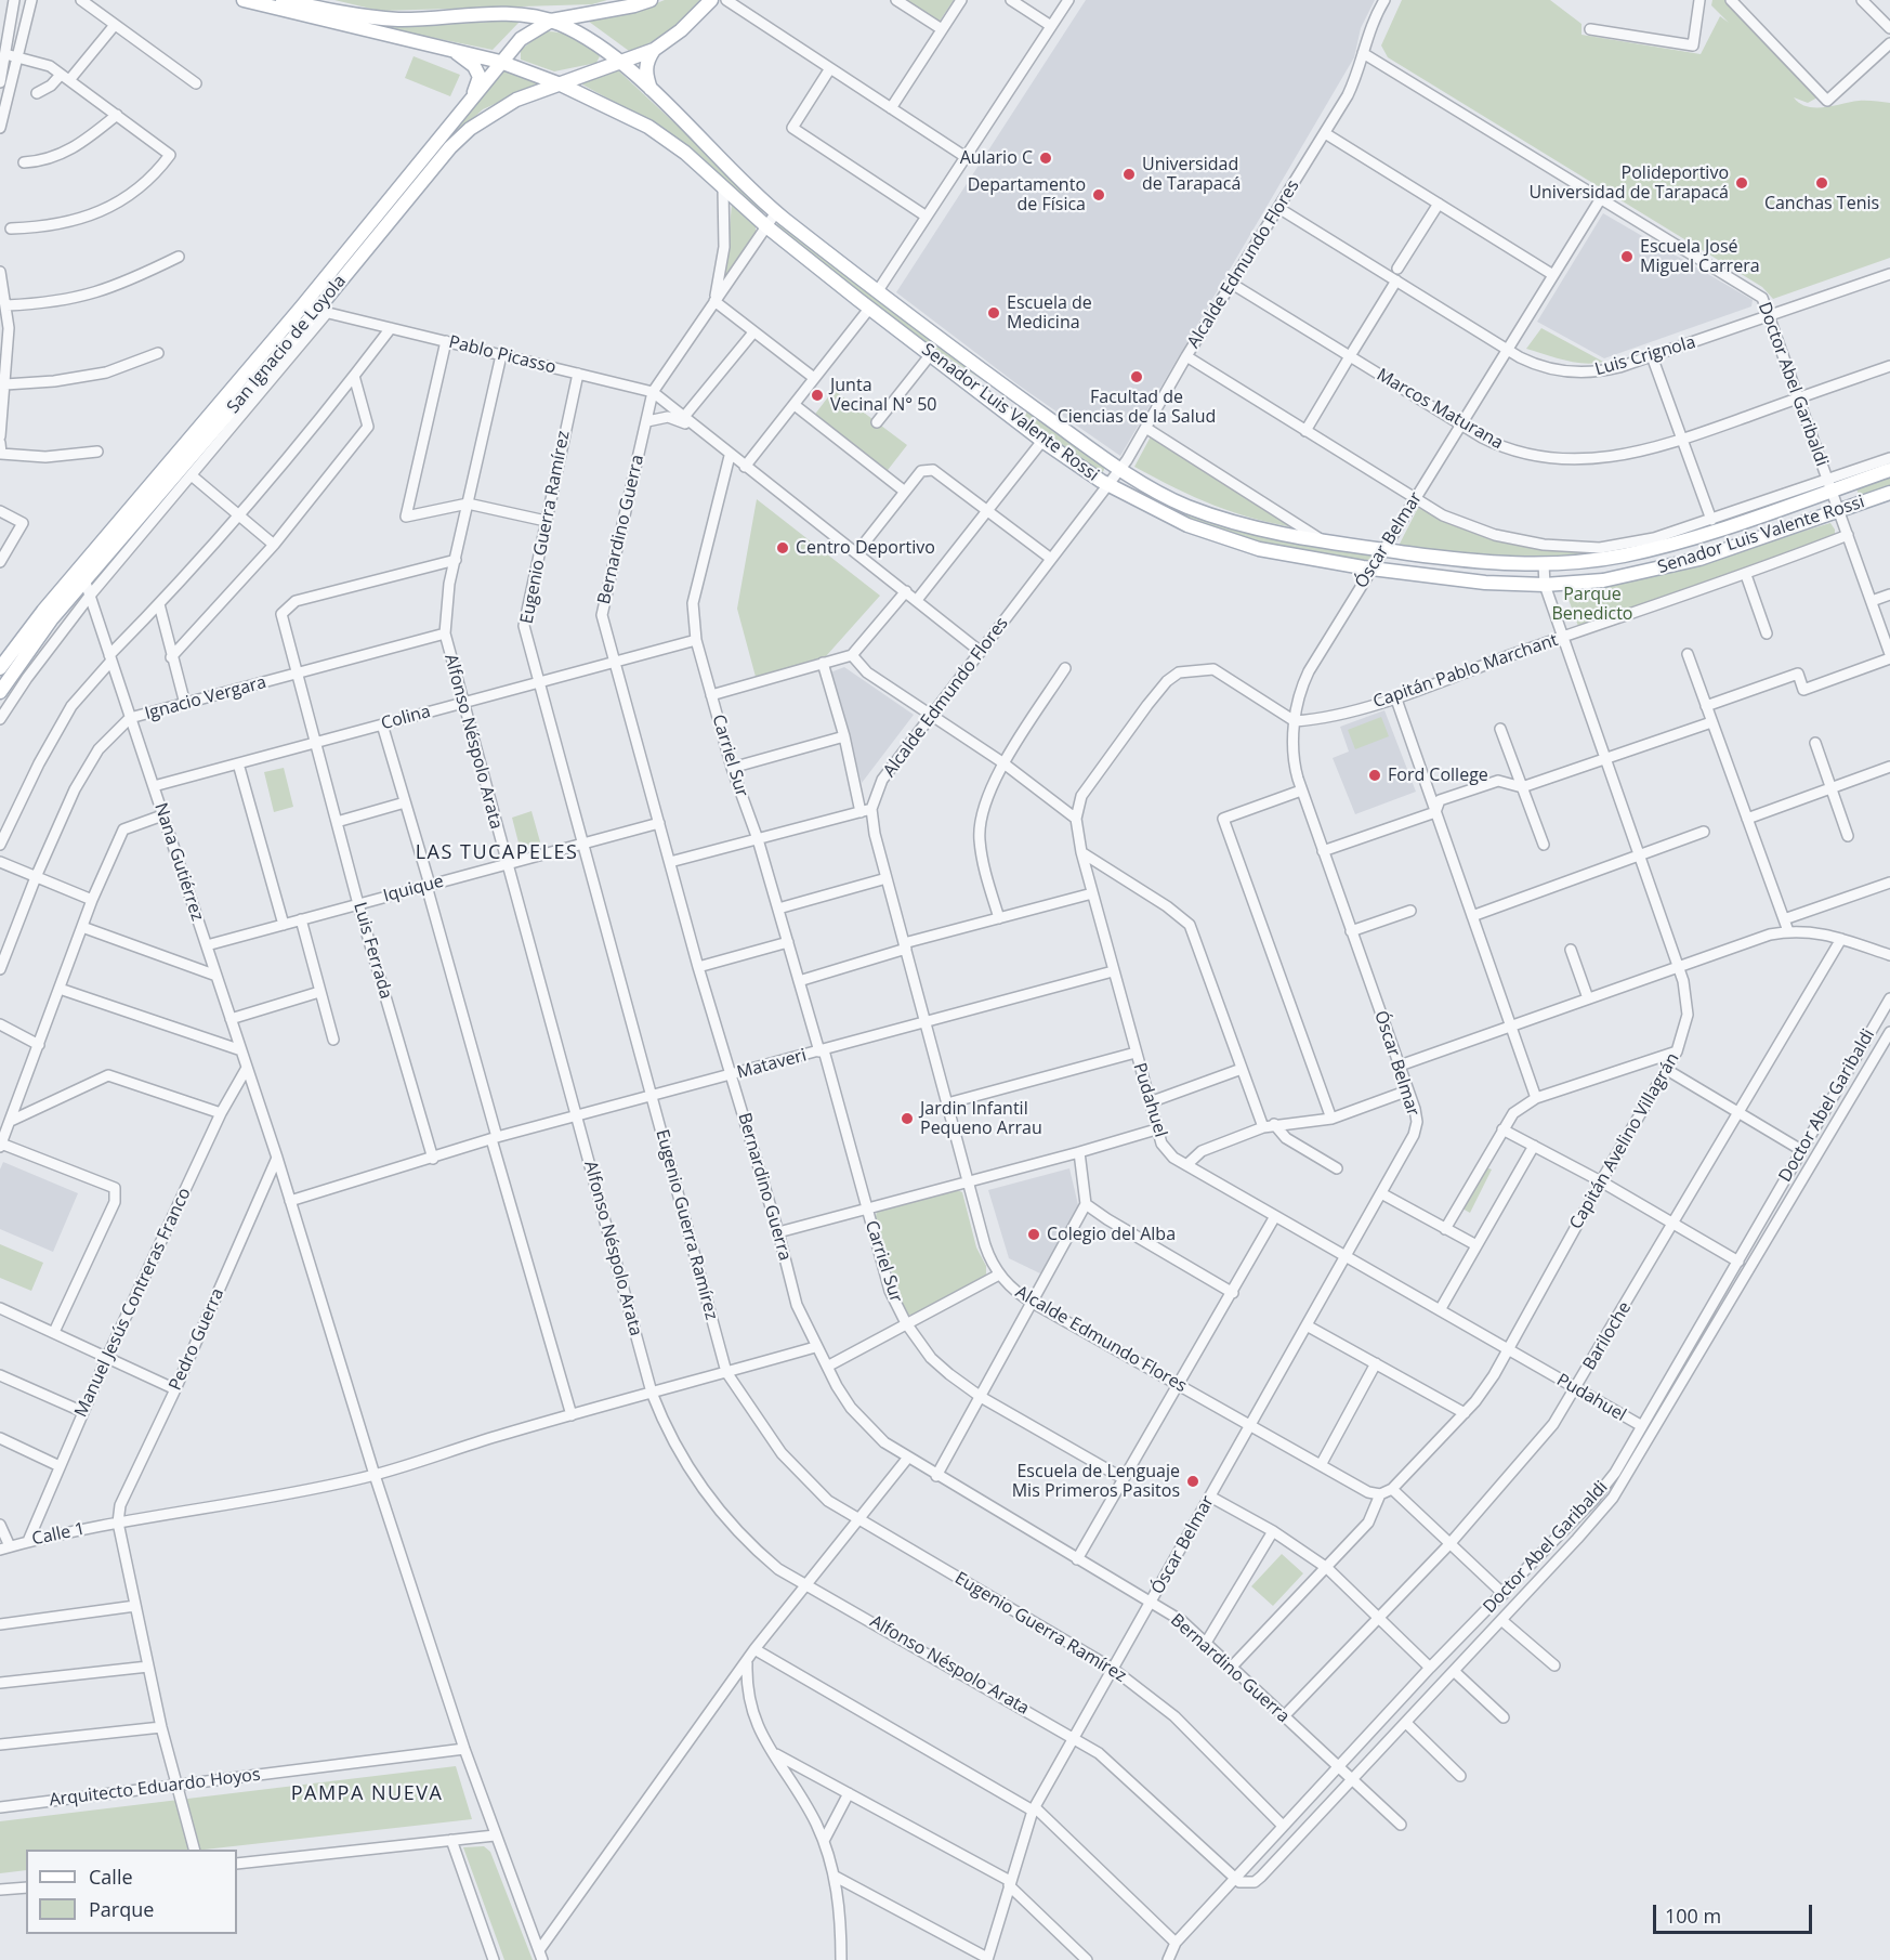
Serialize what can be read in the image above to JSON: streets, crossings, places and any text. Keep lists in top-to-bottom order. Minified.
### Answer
{"streets":{"main road":["San Ignacio de Loyola","Senador Luis Valente Rossi"],"street":["Alcalde Edmundo Flores","Pablo Picasso","Luis Crignola","Doctor Abel Garibaldi","Marcos Maturana","Eugenio Guerra Ramírez","Bernardino Guerra","Óscar Belmar","Capitán Pablo Marchant","Ignacio Vergara","Colina","Alfonso Néspolo Arata","Carriel Sur","Nana Gutiérrez","Iquique","Luis Ferrada","Mataveri","Pudahuel","Capitán Avelino Villagrán","Manuel Jesús Contreras Franco","Bariloche","Pedro Guerra","Calle 1","Arquitecto Eduardo Hoyos"]},"crossings":[["Alcalde Edmundo Flores","Pablo Picasso"],["Alcalde Edmundo Flores","Luis Crignola"],["Alcalde Edmundo Flores","Doctor Abel Garibaldi"],["Alcalde Edmundo Flores","Marcos Maturana"],["Alcalde Edmundo Flores","Senador Luis Valente Rossi"],["Alcalde Edmundo Flores","Óscar Belmar"],["Alcalde Edmundo Flores","Mataveri"],["San Ignacio de Loyola","Pablo Picasso"],["San Ignacio de Loyola","Senador Luis Valente Rossi"],["San Ignacio de Loyola","Nana Gutiérrez"],["Pablo Picasso","Eugenio Guerra Ramírez"],["Pablo Picasso","Bernardino Guerra"],["Pablo Picasso","Alfonso Néspolo Arata"],["Pablo Picasso","Carriel Sur"],["Luis Crignola","Doctor Abel Garibaldi"],["Luis Crignola","Óscar Belmar"],["Doctor Abel Garibaldi","Marcos Maturana"],["Doctor Abel Garibaldi","Senador Luis Valente Rossi"],["Doctor Abel Garibaldi","Eugenio Guerra Ramírez"],["Doctor Abel Garibaldi","Bernardino Guerra"],["Doctor Abel Garibaldi","Óscar Belmar"],["Doctor Abel Garibaldi","Capitán Pablo Marchant"],["Doctor Abel Garibaldi","Alfonso Néspolo Arata"],["Doctor Abel Garibaldi","Pudahuel"],["Marcos Maturana","Óscar Belmar"],["Senador Luis Valente Rossi","Bernardino Guerra"],["Senador Luis Valente Rossi","Óscar Belmar"],["Senador Luis Valente Rossi","Capitán Avelino Villagrán"],["Eugenio Guerra Ramírez","Óscar Belmar"],["Eugenio Guerra Ramírez","Colina"],["Eugenio Guerra Ramírez","Iquique"],["Eugenio Guerra Ramírez","Mataveri"],["Eugenio Guerra Ramírez","Calle 1"],["Bernardino Guerra","Óscar Belmar"],["Bernardino Guerra","Colina"],["Bernardino Guerra","Iquique"],["Bernardino Guerra","Mataveri"],["Bernardino Guerra","Bariloche"],["Bernardino Guerra","Calle 1"],["Óscar Belmar","Capitán Pablo Marchant"],["Óscar Belmar","Alfonso Néspolo Arata"],["Óscar Belmar","Pudahuel"],["Capitán Pablo Marchant","Capitán Avelino Villagrán"],["Ignacio Vergara","Alfonso Néspolo Arata"],["Ignacio Vergara","Nana Gutiérrez"],["Ignacio Vergara","Luis Ferrada"],["Colina","Alfonso Néspolo Arata"],["Colina","Carriel Sur"],["Colina","Nana Gutiérrez"],["Colina","Luis Ferrada"],["Alfonso Néspolo Arata","Iquique"],["Alfonso Néspolo Arata","Luis Ferrada"],["Alfonso Néspolo Arata","Mataveri"],["Alfonso Néspolo Arata","Calle 1"],["Carriel Sur","Mataveri"],["Nana Gutiérrez","Iquique"],["Nana Gutiérrez","Mataveri"],["Nana Gutiérrez","Manuel Jesús Contreras Franco"],["Nana Gutiérrez","Pedro Guerra"],["Nana Gutiérrez","Calle 1"],["Nana Gutiérrez","Arquitecto Eduardo Hoyos"],["Iquique","Luis Ferrada"],["Luis Ferrada","Mataveri"],["Mataveri","Pudahuel"],["Pudahuel","Capitán Avelino Villagrán"],["Pudahuel","Bariloche"],["Manuel Jesús Contreras Franco","Calle 1"],["Pedro Guerra","Calle 1"]],"districts":["LAS TUCAPELES","PAMPA NUEVA"],"parks":["Parque Benedicto"],"places":["Aulario C","Universidad de Tarapacá","Polideportivo Universidad de Tarapacá","Canchas Tenis","Departamento de Física","Escuela José Miguel Carrera","Escuela de Medicina","Facultad de Ciencias de la Salud","Junta Vecinal N° 50","Centro Deportivo","Ford College","Jardin Infantil Pequeno Arrau","Colegio del Alba","Escuela de Lenguaje Mis Primeros Pasitos"],"legend":["Calle","Parque"],"scale_bar":"100 m"}
